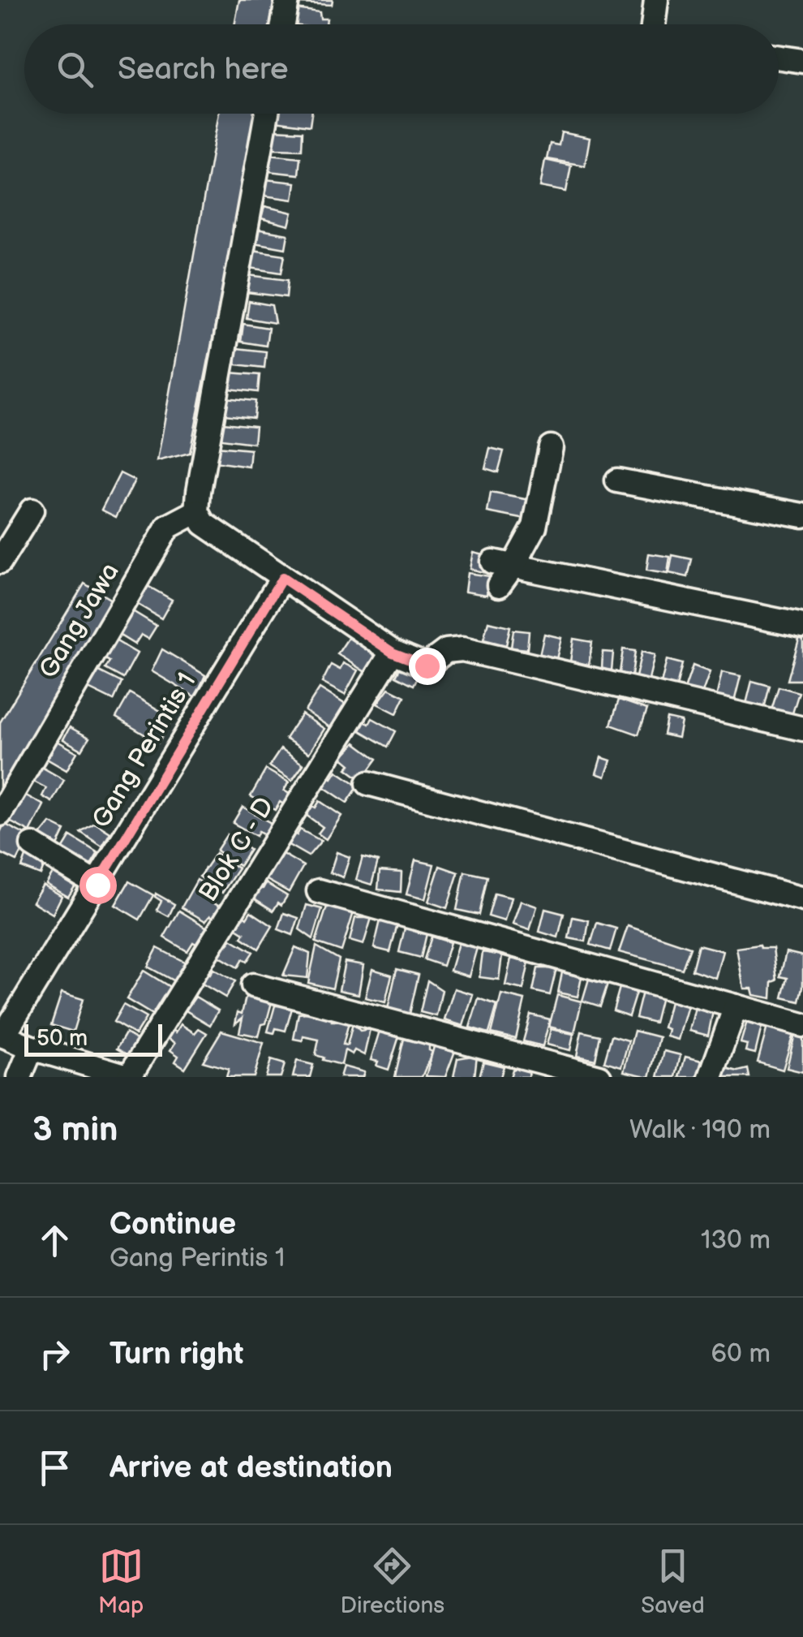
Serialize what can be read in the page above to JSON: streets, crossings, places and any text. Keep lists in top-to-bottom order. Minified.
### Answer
{"streets":{"street":["Gang Jawa","Gang Perintis 1","Blok C - D"]},"scale_bar":"50 m","page":{"search":"Search here","scale":"50 m","heading":["3 min","Walk · 190 m"],"list":[["Continue","Gang Perintis 1","130 m"],["Turn right","60 m"],"Arrive at destination"],"nav":["Map","Directions","Saved"]}}
